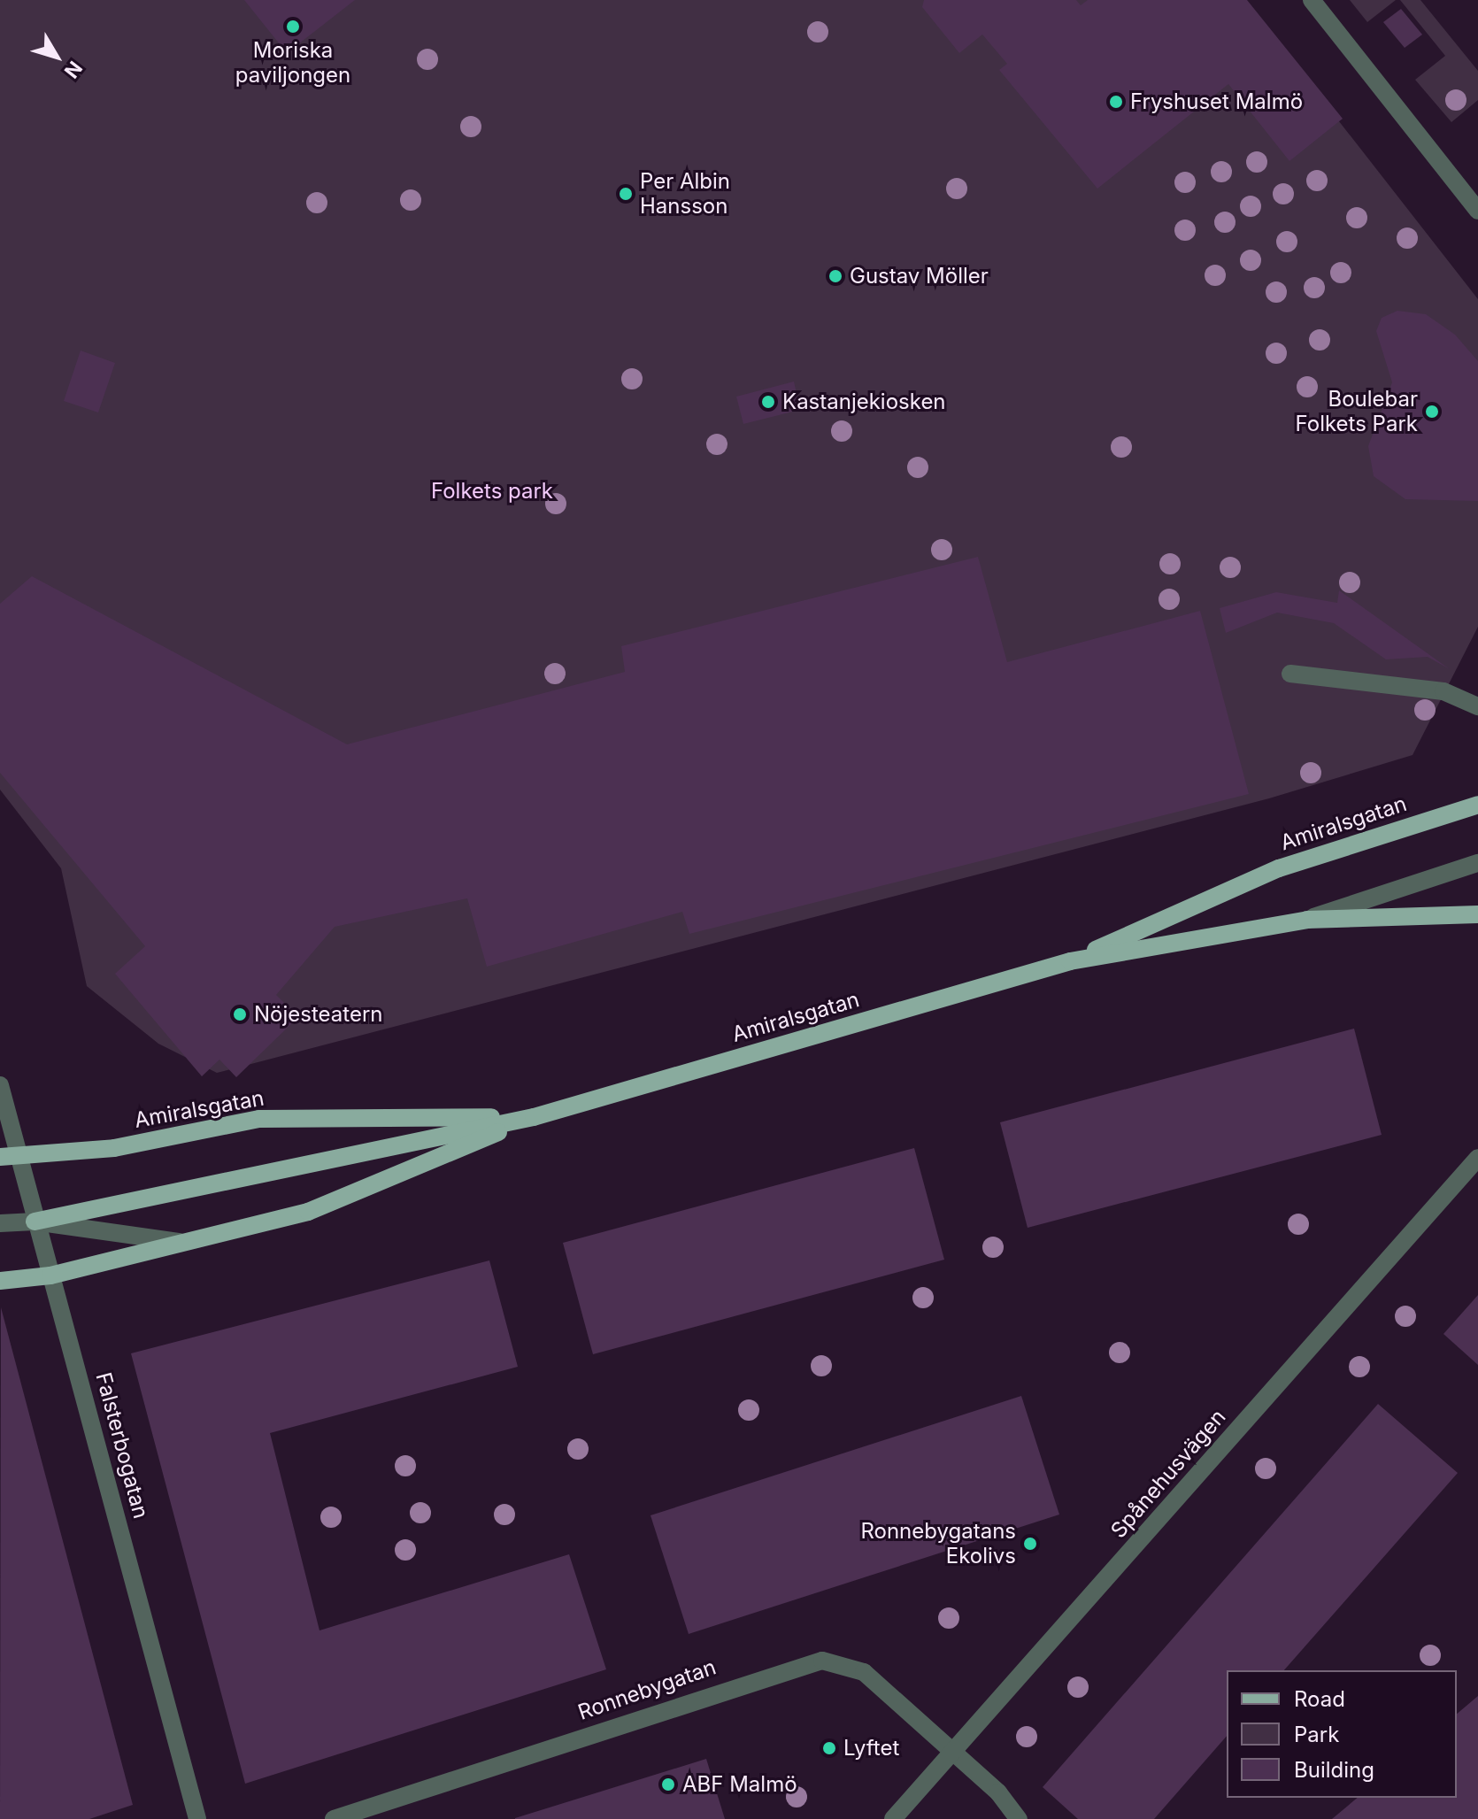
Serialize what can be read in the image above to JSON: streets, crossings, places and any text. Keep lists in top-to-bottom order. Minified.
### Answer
{"streets":{"main road":["Amiralsgatan"],"street":["Falsterbogatan","Spånehusvägen","Ronnebygatan"]},"crossings":[["Amiralsgatan","Falsterbogatan"],["Spånehusvägen","Ronnebygatan"]],"parks":["Folkets park"],"places":["Moriska paviljongen","Fryshuset Malmö","Per Albin Hansson","Gustav Möller","Kastanjekiosken","Boulebar Folkets Park","Nöjesteatern","Ronnebygatans Ekolivs","Lyftet","ABF Malmö"],"legend":["Road","Park","Building"],"north":"bottom right"}
